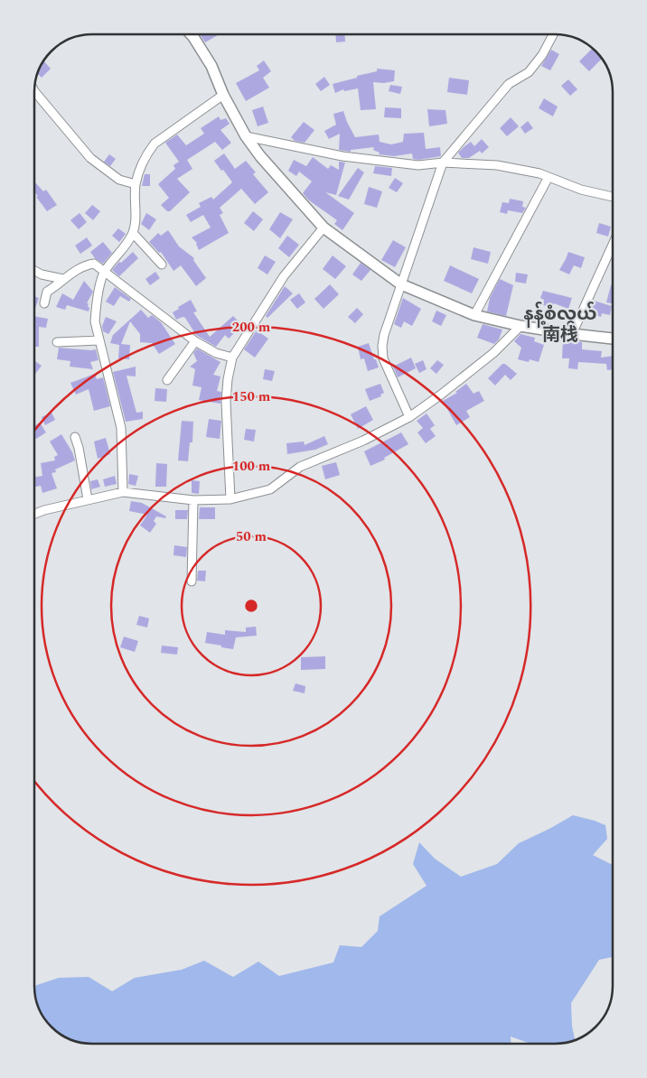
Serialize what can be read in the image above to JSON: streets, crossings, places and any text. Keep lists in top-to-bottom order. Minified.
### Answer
{"districts":["နန့်စံလွယ် 南栈"],"rings":["200 m","150 m","100 m","50 m"]}
